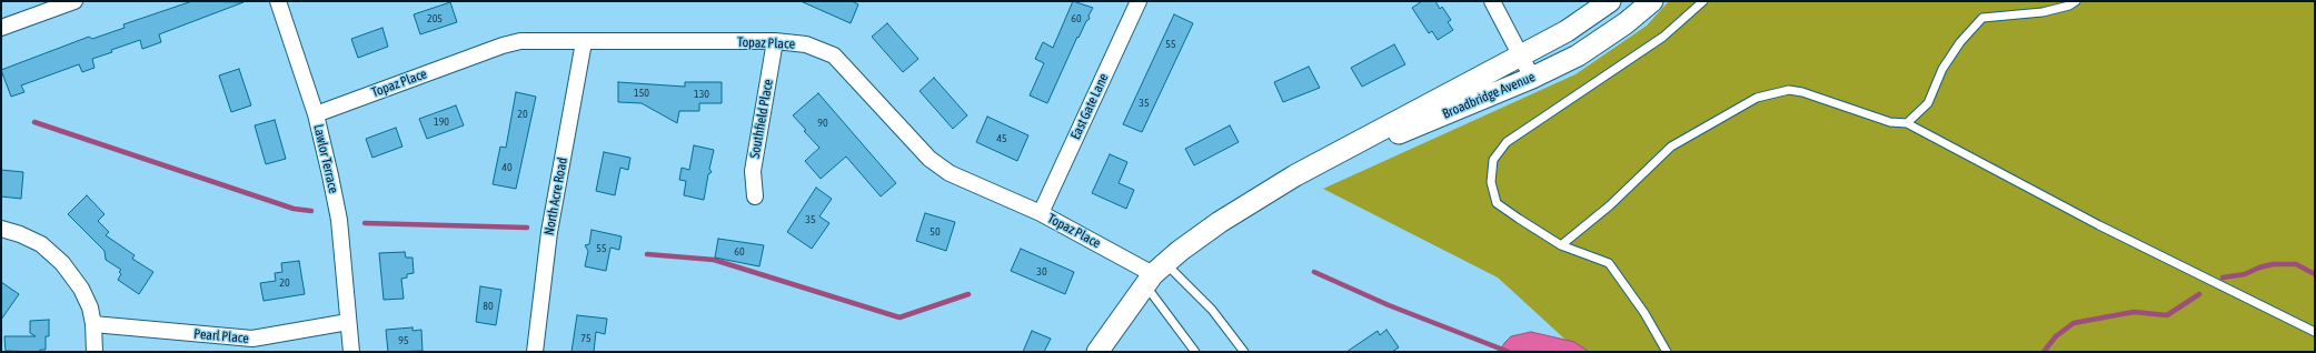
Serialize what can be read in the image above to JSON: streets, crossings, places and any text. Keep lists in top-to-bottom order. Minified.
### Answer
{"streets":{"main road":["Broadbridge Avenue"],"street":["Topaz Place","East Gate Lane","Southfield Place","Lawlor Terrace","North Acre Road","Pearl Place"]},"crossings":[["Topaz Place","Broadbridge Avenue"],["Topaz Place","East Gate Lane"],["Topaz Place","Southfield Place"],["Topaz Place","Lawlor Terrace"],["Topaz Place","North Acre Road"],["Lawlor Terrace","Pearl Place"]],"house_numbers":["205","60","55","150","130","35","20","190","90","45","40","35","50","55","60","30","20","80","75","95"]}
